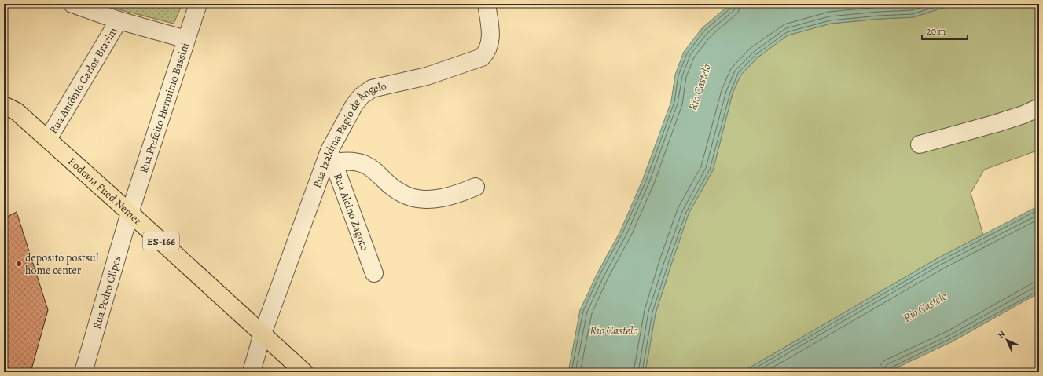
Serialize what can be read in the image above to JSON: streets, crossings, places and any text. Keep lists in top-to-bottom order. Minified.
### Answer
{"streets":{"main road":["Rodovia Fued Nemer","ES-166"],"street":["Rua Antônio Carlos Bravim","Rua Prefeito Herminio Bassini","Rua Izaldina Pagio de Ângelo","Rua Alcino Zagoto","Rua Pedro Clipes"]},"crossings":[["Rua Antônio Carlos Bravim","Rodovia Fued Nemer"],["Rua Prefeito Herminio Bassini","Rodovia Fued Nemer"],["Rua Prefeito Herminio Bassini","Rua Pedro Clipes"],["Rua Izaldina Pagio de Ângelo","Rodovia Fued Nemer"],["Rua Izaldina Pagio de Ângelo","Rua Alcino Zagoto"],["Rodovia Fued Nemer","ES-166"],["Rodovia Fued Nemer","Rua Pedro Clipes"]],"water":["Rio Castelo"],"places":["deposito postsul home center"],"scale_bar":"20 m","north":"top left"}
